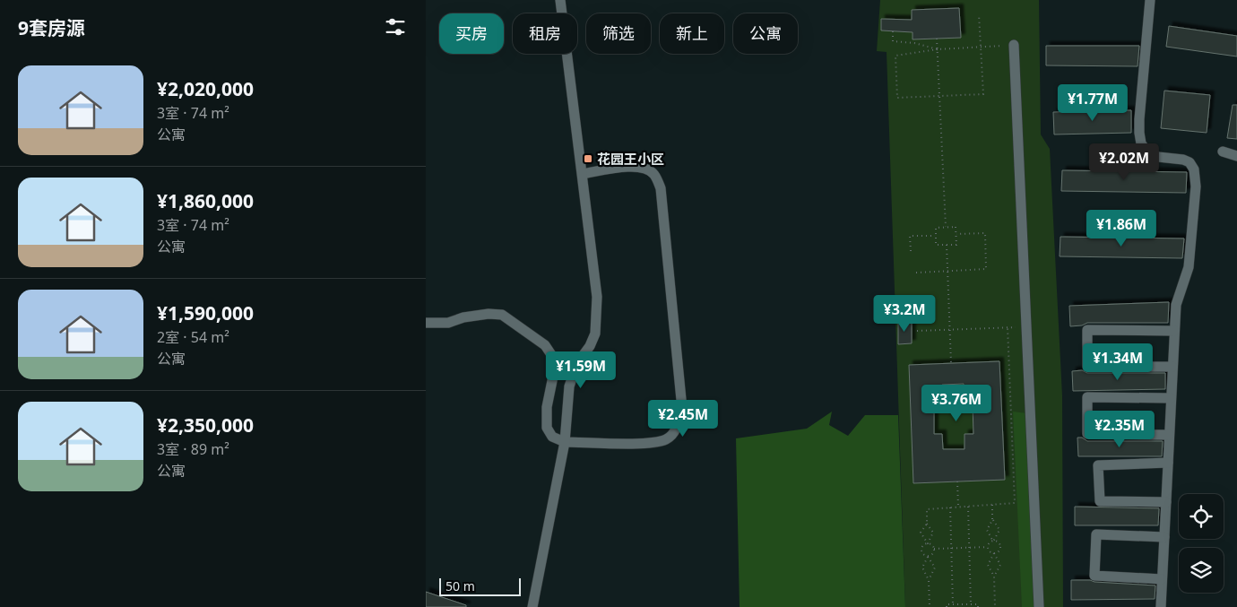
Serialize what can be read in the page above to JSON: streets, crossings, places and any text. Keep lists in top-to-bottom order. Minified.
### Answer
{"places":{"transit":["花园王小区"]},"scale_bar":"50 m","page":{"heading":"9套房源","chip":["买房","租房","筛选","新上","公寓"],"list":[{"name":"¥2,020,000","note":"3室 · 74 m² · 公寓"},{"name":"¥1,860,000","note":"3室 · 74 m² · 公寓"},{"name":"¥1,590,000","note":"2室 · 54 m² · 公寓"},{"name":"¥2,350,000","note":"3室 · 89 m² · 公寓"}],"price":["¥1.77M","¥2.02M","¥1.86M","¥3.2M","¥1.34M","¥1.59M","¥3.76M","¥2.45M","¥2.35M"],"scale":"50 m"}}
